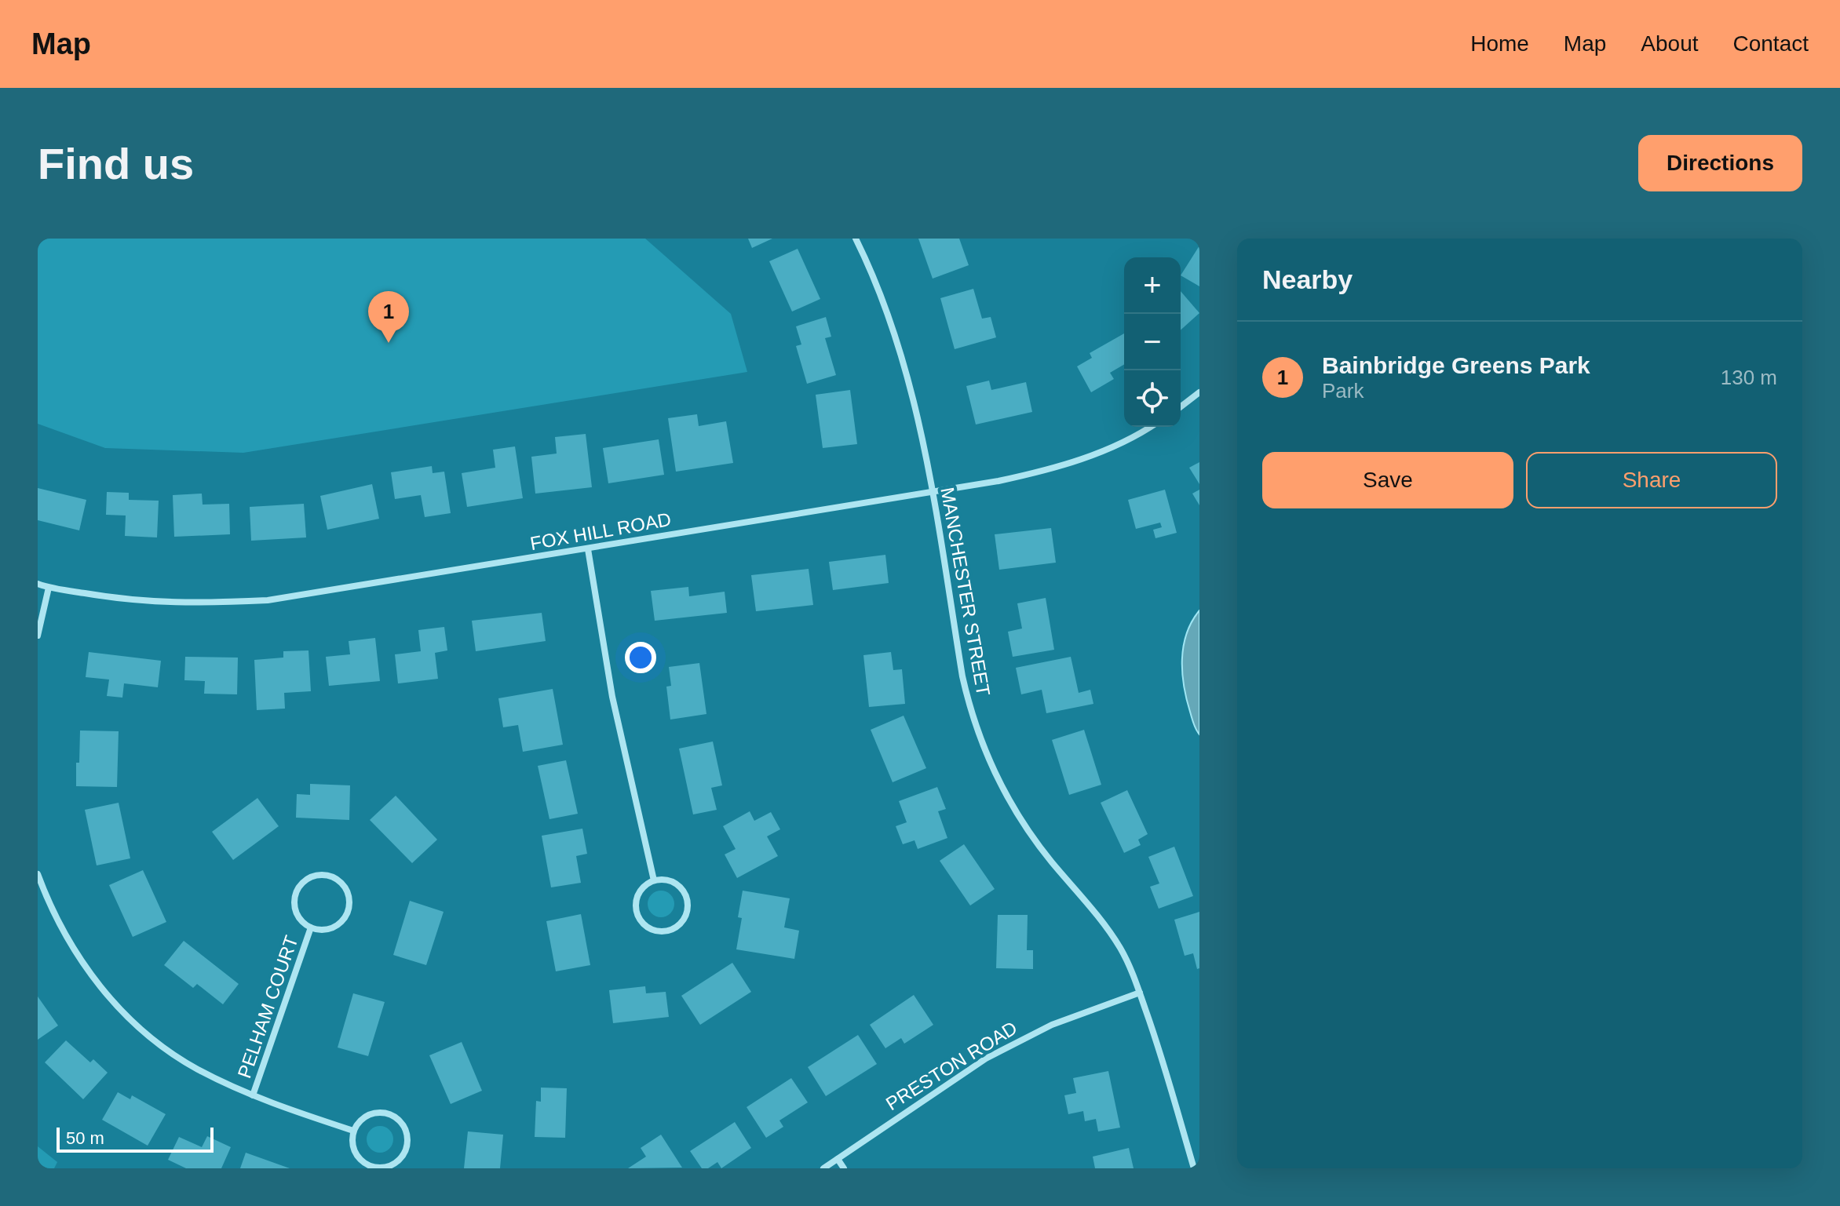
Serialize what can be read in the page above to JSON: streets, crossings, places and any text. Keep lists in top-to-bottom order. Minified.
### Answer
{"streets":{"street":["FOX HILL ROAD","MANCHESTER STREET","PELHAM COURT","PRESTON ROAD"]},"crossings":[["FOX HILL ROAD","MANCHESTER STREET"],["MANCHESTER STREET","PRESTON ROAD"]],"scale_bar":"50 m","page":{"header":"Map","nav":["Home","Map","About","Contact"],"buttons":["Directions",["Save","Share"]],"title":"Find us","heading":"Nearby","map_buttons":["+","−"],"pins":"1","list":[{"mark":"1","name":"Bainbridge Greens Park","note":"Park","value":"130 m"}],"scale":"50 m"}}
